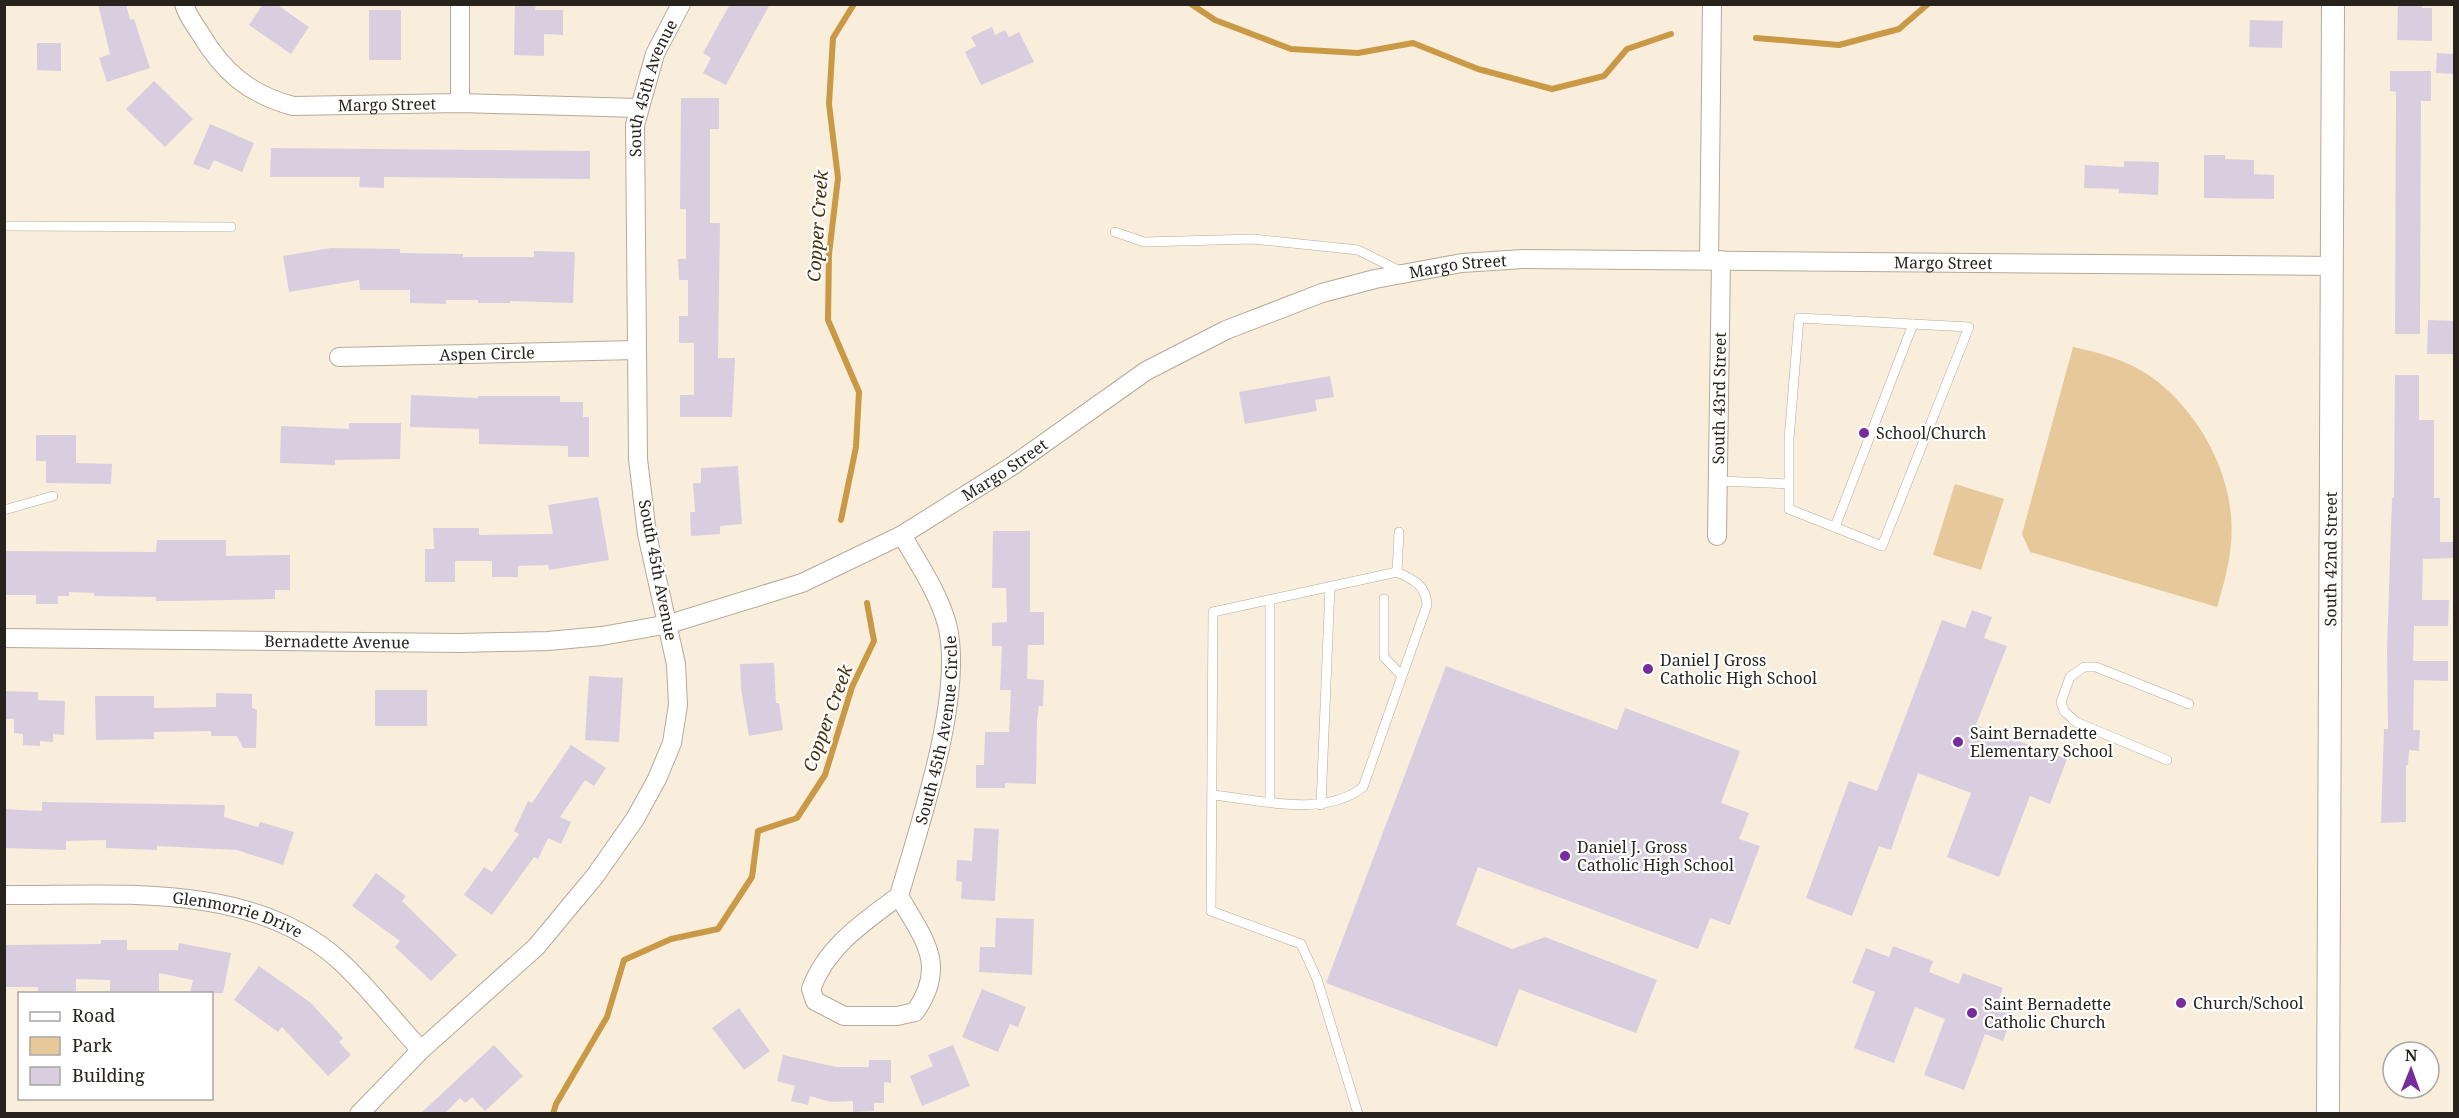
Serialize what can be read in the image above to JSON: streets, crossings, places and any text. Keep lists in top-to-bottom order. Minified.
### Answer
{"streets":{"street":["South 45th Avenue","Margo Street","Aspen Circle","South 43rd Street","South 42nd Street","Bernadette Avenue","South 45th Avenue Circle","Glenmorrie Drive"]},"crossings":[["South 45th Avenue","Margo Street"],["South 45th Avenue","Aspen Circle"],["South 45th Avenue","Bernadette Avenue"],["South 45th Avenue","Glenmorrie Drive"],["Margo Street","South 43rd Street"],["Margo Street","South 42nd Street"],["Margo Street","Bernadette Avenue"],["Margo Street","South 45th Avenue Circle"]],"water":["Copper Creek"],"places":["School/Church","Daniel J Gross Catholic High School","Saint Bernadette Elementary School","Daniel J. Gross Catholic High School","Church/School","Saint Bernadette Catholic Church"],"legend":["Road","Park","Building"],"north":"top"}
